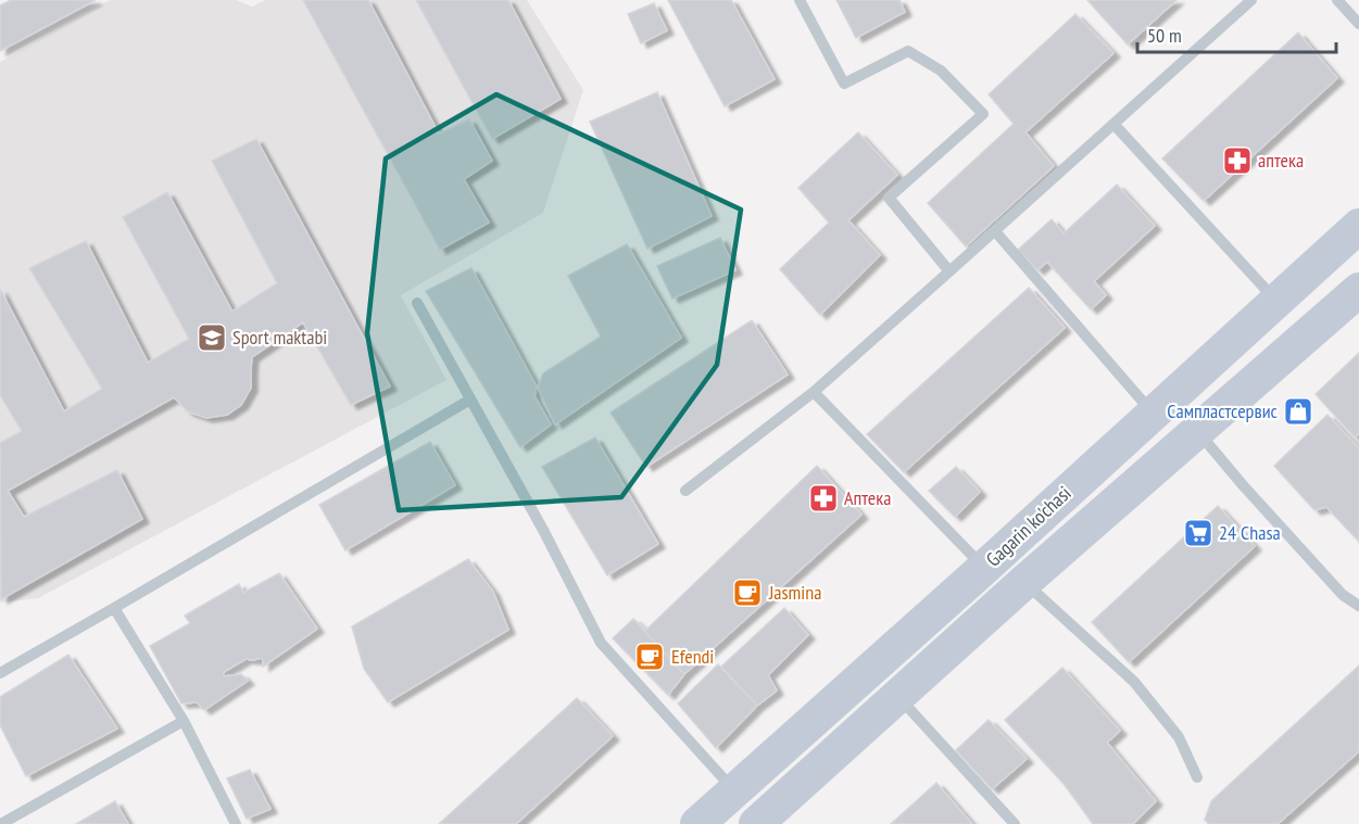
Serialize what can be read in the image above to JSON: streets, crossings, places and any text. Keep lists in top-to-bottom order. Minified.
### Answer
{"streets":{"main road":["Gagarin ko'chasi"]},"places":{"pharmacy":["аптека","Аптека"],"school or university":["Sport maktabi"],"shop":["Сампластсервис"],"supermarket":["24 Chasa"],"cafe":["Jasmina","Efendi"]},"scale_bar":"50 m"}
